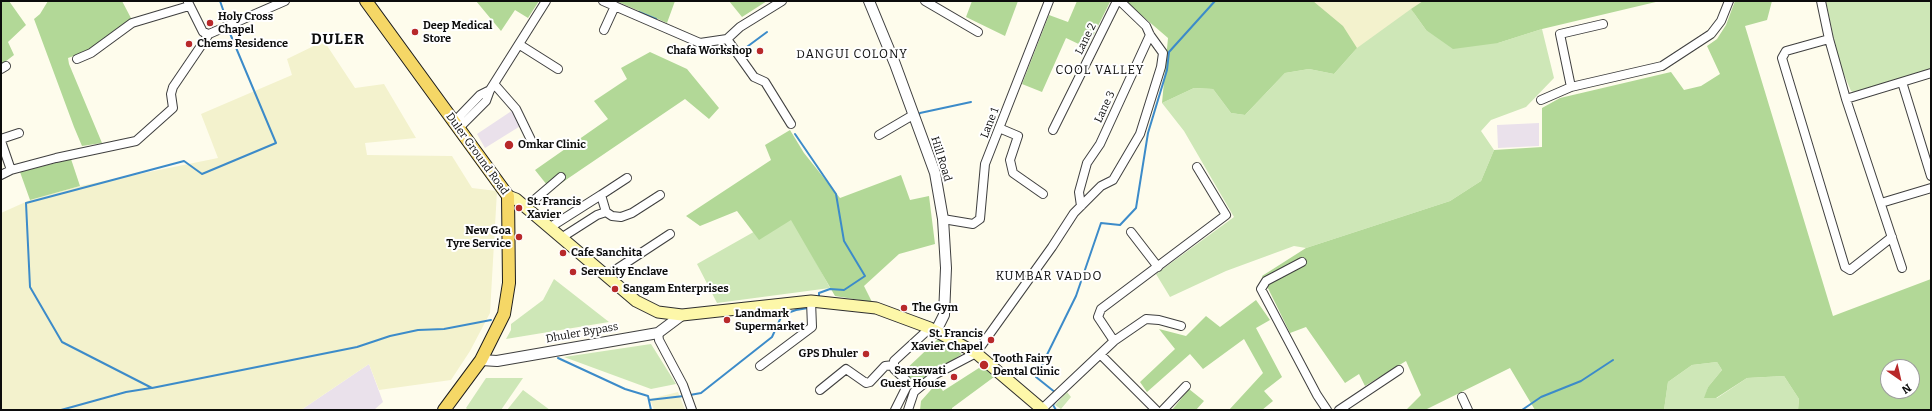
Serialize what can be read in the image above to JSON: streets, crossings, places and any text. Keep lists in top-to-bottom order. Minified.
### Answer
{"streets":{"main road":["Duler Ground Road"],"street":["Lane 2","Lane 3","Lane 1","Hill Road","Dhuler Bypass"]},"crossings":[["Lane 1","Hill Road"],["Duler Ground Road","Dhuler Bypass"]],"districts":["DULER","DANGUI COLONY","COOL VALLEY","KUMBAR VADDO"],"places":["Holy Cross Chapel","Deep Medical Store","Chems Residence","Chafa Workshop","Omkar Clinic","St. Francis Xavier","New Goa Tyre Service","Cafe Sanchita","Serenity Enclave","Sangam Enterprises","The Gym","Landmark Supermarket","St. Francis Xavier Chapel","GPS Dhuler","Tooth Fairy Dental Clinic","Saraswati Guest House"],"north":"bottom right"}
